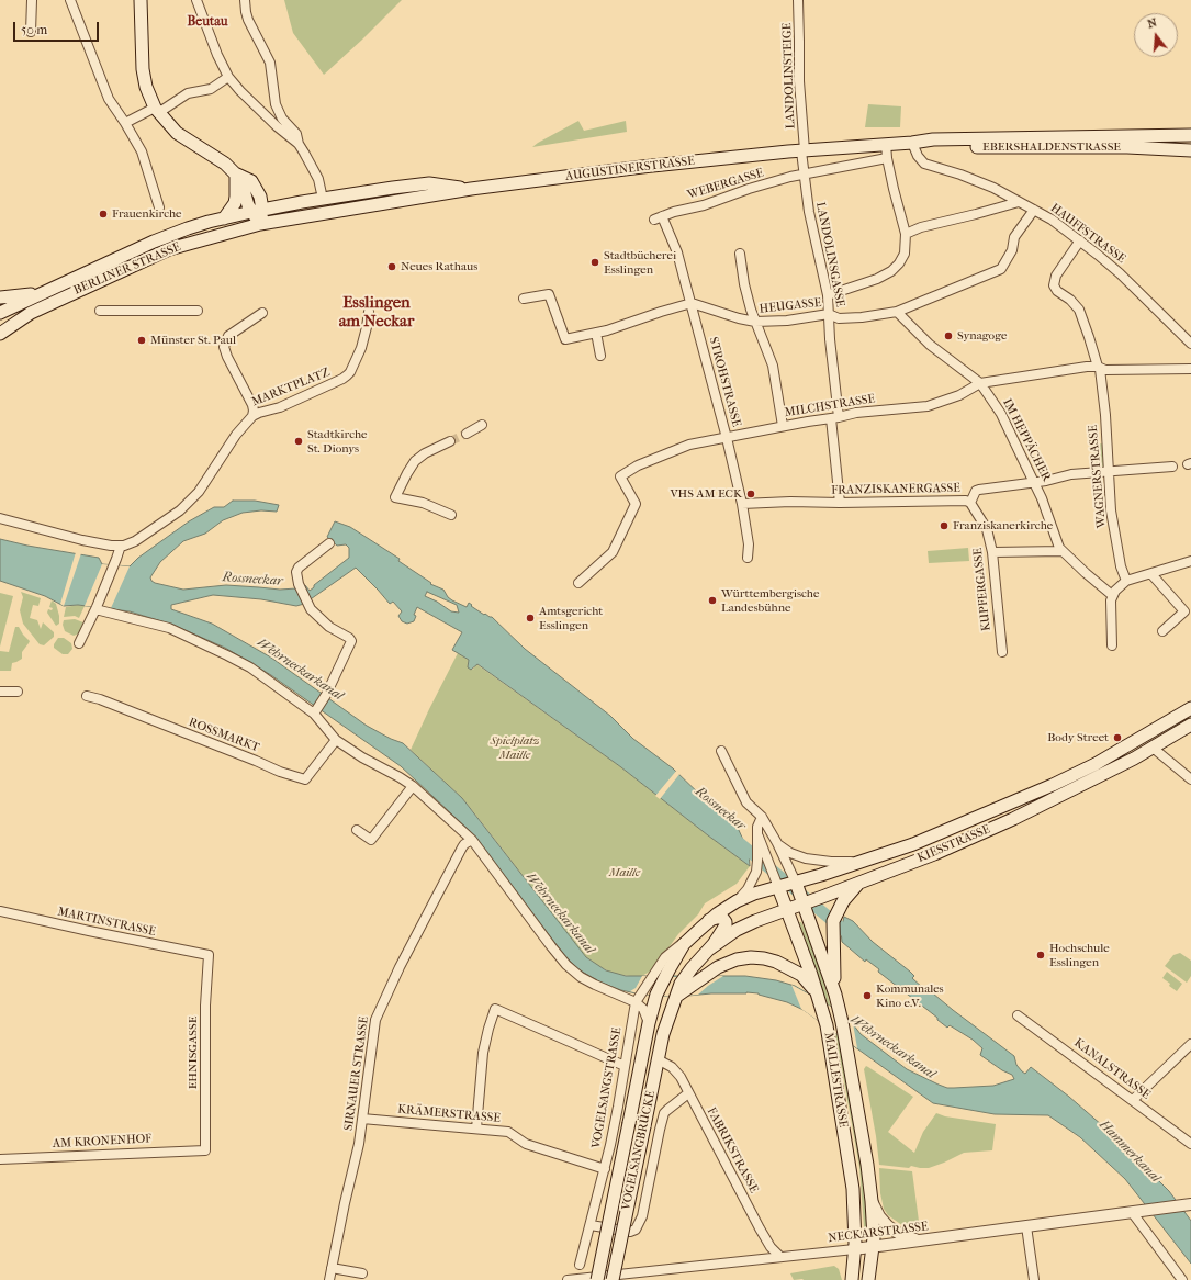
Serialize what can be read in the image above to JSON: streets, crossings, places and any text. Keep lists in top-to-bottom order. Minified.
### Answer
{"streets":{"main road":["EBERSHALDENSTRASSE","AUGUSTINERSTRASSE","BERLINER STRASSE","KIESSTRASSE","MAILLESTRASSE","VOGELSANGBRÜCKE"],"street":["LANDOLINSTEIGE","WEBERGASSE","HAUFFSTRASSE","LANDOLINSGASSE","HEUGASSE","STROHSTRASSE","MARKTPLATZ","MILCHSTRASSE","IM HEPPÄCHER","WAGNERSTRASSE","FRANZISKANERGASSE","KUPFERGASSE","ROSSMARKT","MARTINSTRASSE","EHNISGASSE","KANALSTRASSE","SIRNAUER STRASSE","VOGELSANGSTRASSE","KRÄMERSTRASSE","AM KRONENHOF","FABRIKSTRASSE","NECKARSTRASSE"]},"crossings":[["LANDOLINSTEIGE","EBERSHALDENSTRASSE"],["LANDOLINSTEIGE","WEBERGASSE"],["LANDOLINSTEIGE","LANDOLINSGASSE"],["EBERSHALDENSTRASSE","AUGUSTINERSTRASSE"],["EBERSHALDENSTRASSE","HAUFFSTRASSE"],["AUGUSTINERSTRASSE","BERLINER STRASSE"],["WEBERGASSE","LANDOLINSGASSE"],["WEBERGASSE","STROHSTRASSE"],["HAUFFSTRASSE","HEUGASSE"],["HAUFFSTRASSE","WAGNERSTRASSE"],["LANDOLINSGASSE","HEUGASSE"],["LANDOLINSGASSE","MILCHSTRASSE"],["LANDOLINSGASSE","FRANZISKANERGASSE"],["HEUGASSE","STROHSTRASSE"],["HEUGASSE","IM HEPPÄCHER"],["STROHSTRASSE","MILCHSTRASSE"],["STROHSTRASSE","FRANZISKANERGASSE"],["MILCHSTRASSE","IM HEPPÄCHER"],["MILCHSTRASSE","WAGNERSTRASSE"],["IM HEPPÄCHER","FRANZISKANERGASSE"],["WAGNERSTRASSE","FRANZISKANERGASSE"],["FRANZISKANERGASSE","KUPFERGASSE"],["KIESSTRASSE","MAILLESTRASSE"],["KIESSTRASSE","VOGELSANGSTRASSE"],["KIESSTRASSE","VOGELSANGBRÜCKE"],["MARTINSTRASSE","EHNISGASSE"],["EHNISGASSE","AM KRONENHOF"],["SIRNAUER STRASSE","KRÄMERSTRASSE"],["MAILLESTRASSE","NECKARSTRASSE"],["VOGELSANGSTRASSE","KRÄMERSTRASSE"],["VOGELSANGBRÜCKE","FABRIKSTRASSE"],["FABRIKSTRASSE","NECKARSTRASSE"]],"districts":["Beutau","Esslingen am Neckar"],"water":["Rossneckar","Wehrneckarkanal","Hammerkanal"],"parks":["Spielplatz Maille","Maille"],"places":["Frauenkirche","Stadtbücherei Esslingen","Neues Rathaus","Synagoge","Münster St. Paul","Stadtkirche St. Dionys","VHS AM ECK","Franziskanerkirche","Württembergische Landesbühne","Amtsgericht Esslingen","Body Street","Hochschule Esslingen","Kommunales Kino e.V."],"scale_bar":"50 m","north":"top"}
